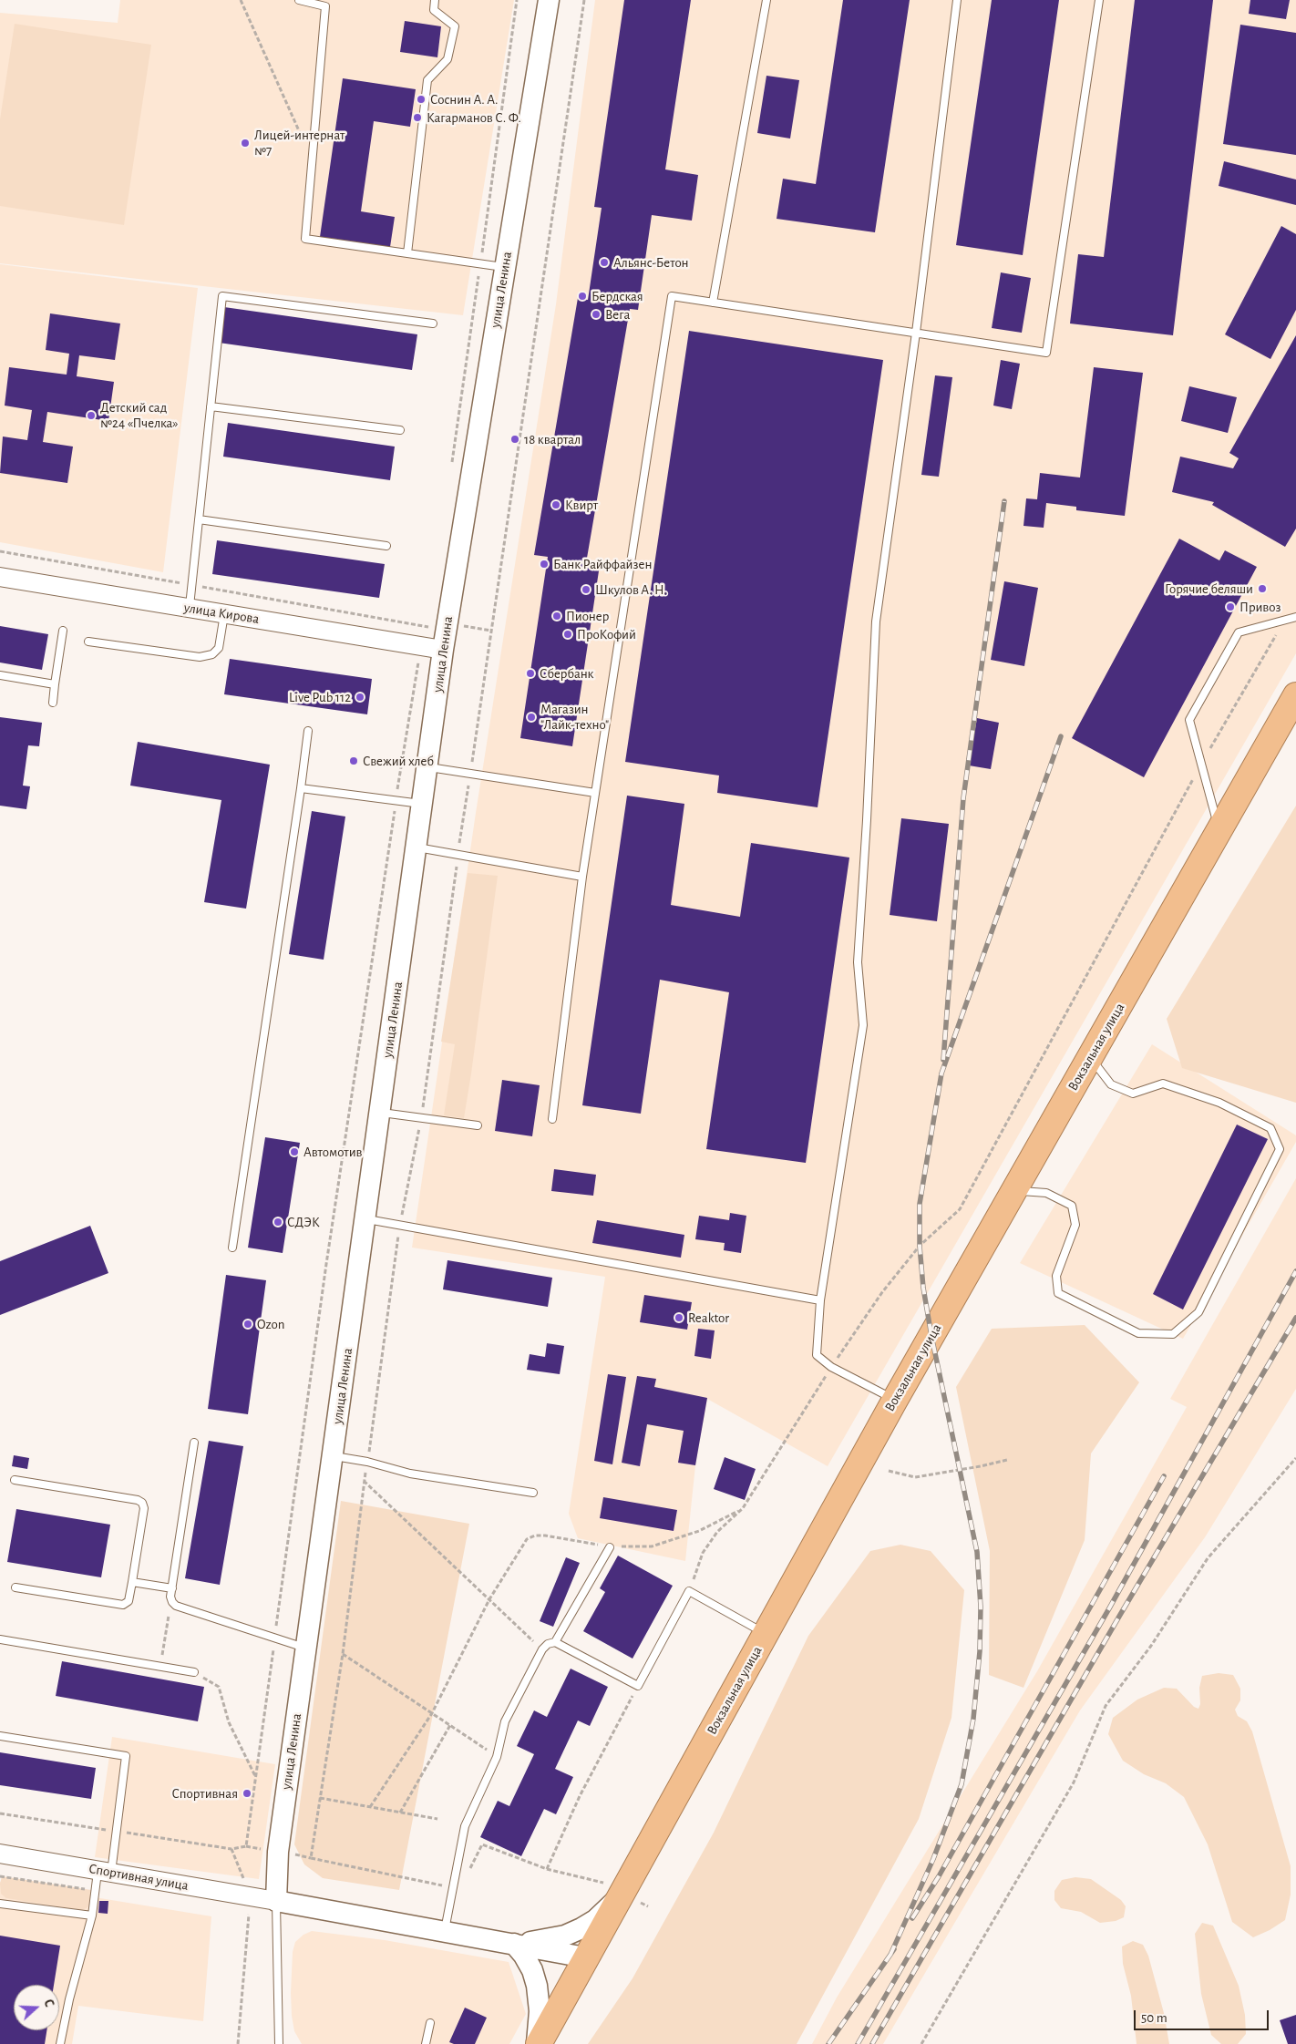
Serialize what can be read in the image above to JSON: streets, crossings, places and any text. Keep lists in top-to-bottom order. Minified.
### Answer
{"streets":{"highway":["Вокзальная улица"],"main road":["улица Ленина"],"street":["улица Кирова","Спортивная улица"]},"crossings":[["улица Ленина","улица Кирова"],["улица Ленина","Спортивная улица"]],"places":["Соснин А. А.","Кагарманов С. Ф.","Лицей-интернат №7","Альянс-Бетон","Бердская","Вега","Детский сад №24 «Пчелка»","18 квартал","Квирт","Банк Райффайзен","Горячие беляши","Шкулов А. Н.","Привоз","Пионер","ПроКофий","Сбербанк","Live Pub 112","Магазин \"Лайк-техно\"","Свежий хлеб","Автомотив","СДЭК","Reaktor","Ozon","Спортивная"],"scale_bar":"50 m","north":"right"}
